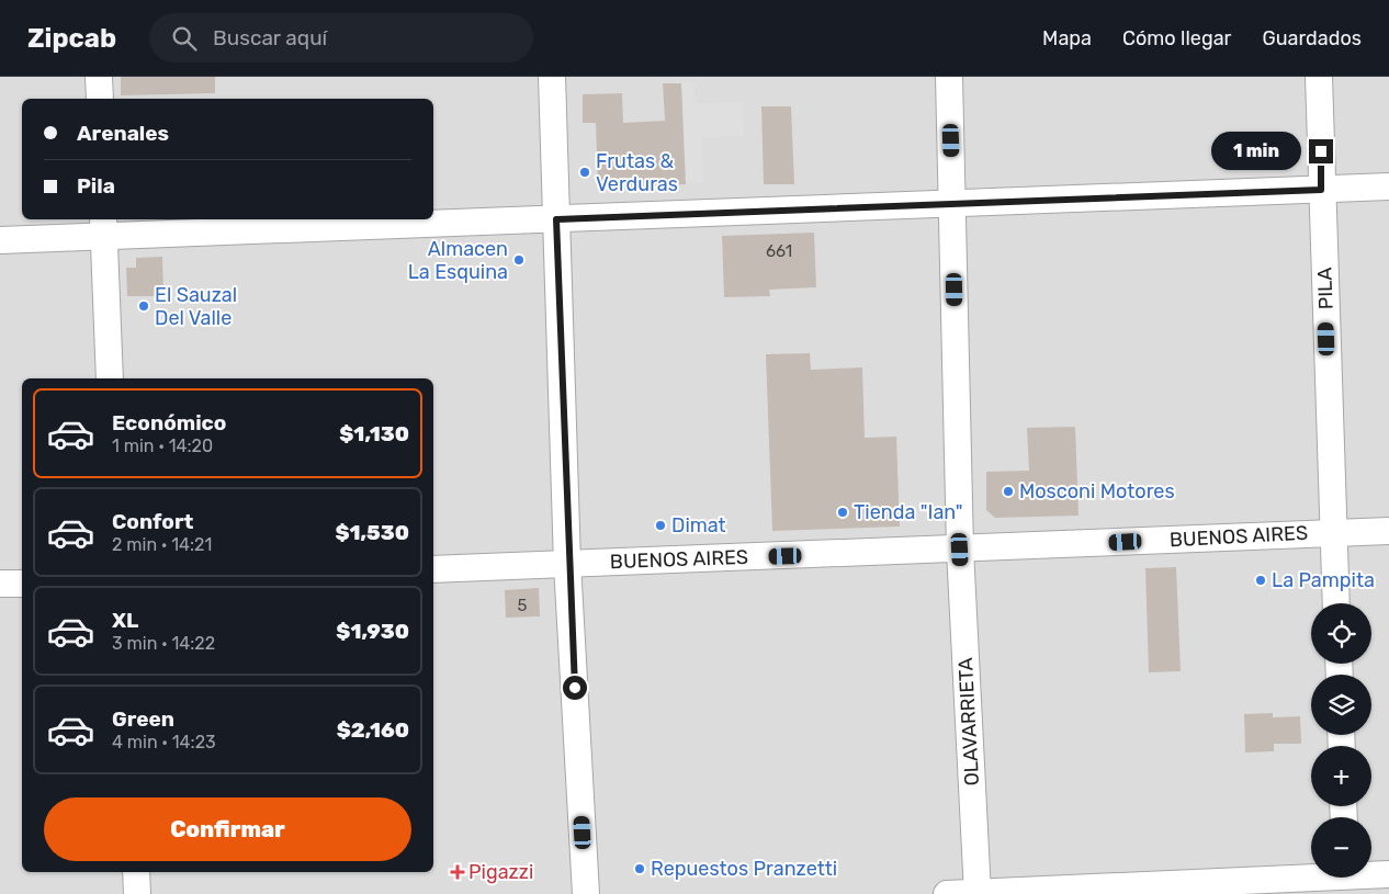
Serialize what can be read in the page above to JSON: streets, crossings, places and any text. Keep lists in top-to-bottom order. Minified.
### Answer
{"streets":{"street":["PILA","BUENOS AIRES","OLAVARRIETA"]},"crossings":[["PILA","BUENOS AIRES"],["BUENOS AIRES","OLAVARRIETA"]],"places":{"other":["Frutas & Verduras","Almacen La Esquina","El Sauzal Del Valle","Mosconi Motores","Tienda \"Ian\"","Dimat","La Pampita","Repuestos Pranzetti"],"health":["Pigazzi"]},"house_numbers":["661","5"],"page":{"header":"Zipcab","search":"Buscar aquí","nav":["Mapa","Cómo llegar","Guardados"],"banner":["Arenales","Pila"],"bubble":"1 min","list":[{"name":"Económico","note":"1 min · 14:20","value":"$1,130"},{"name":"Confort","note":"2 min · 14:21","value":"$1,530"},{"name":"XL","note":"3 min · 14:22","value":"$1,930"},{"name":"Green","note":"4 min · 14:23","value":"$2,160"}],"map_buttons":["+","−"],"buttons":"Confirmar"}}
